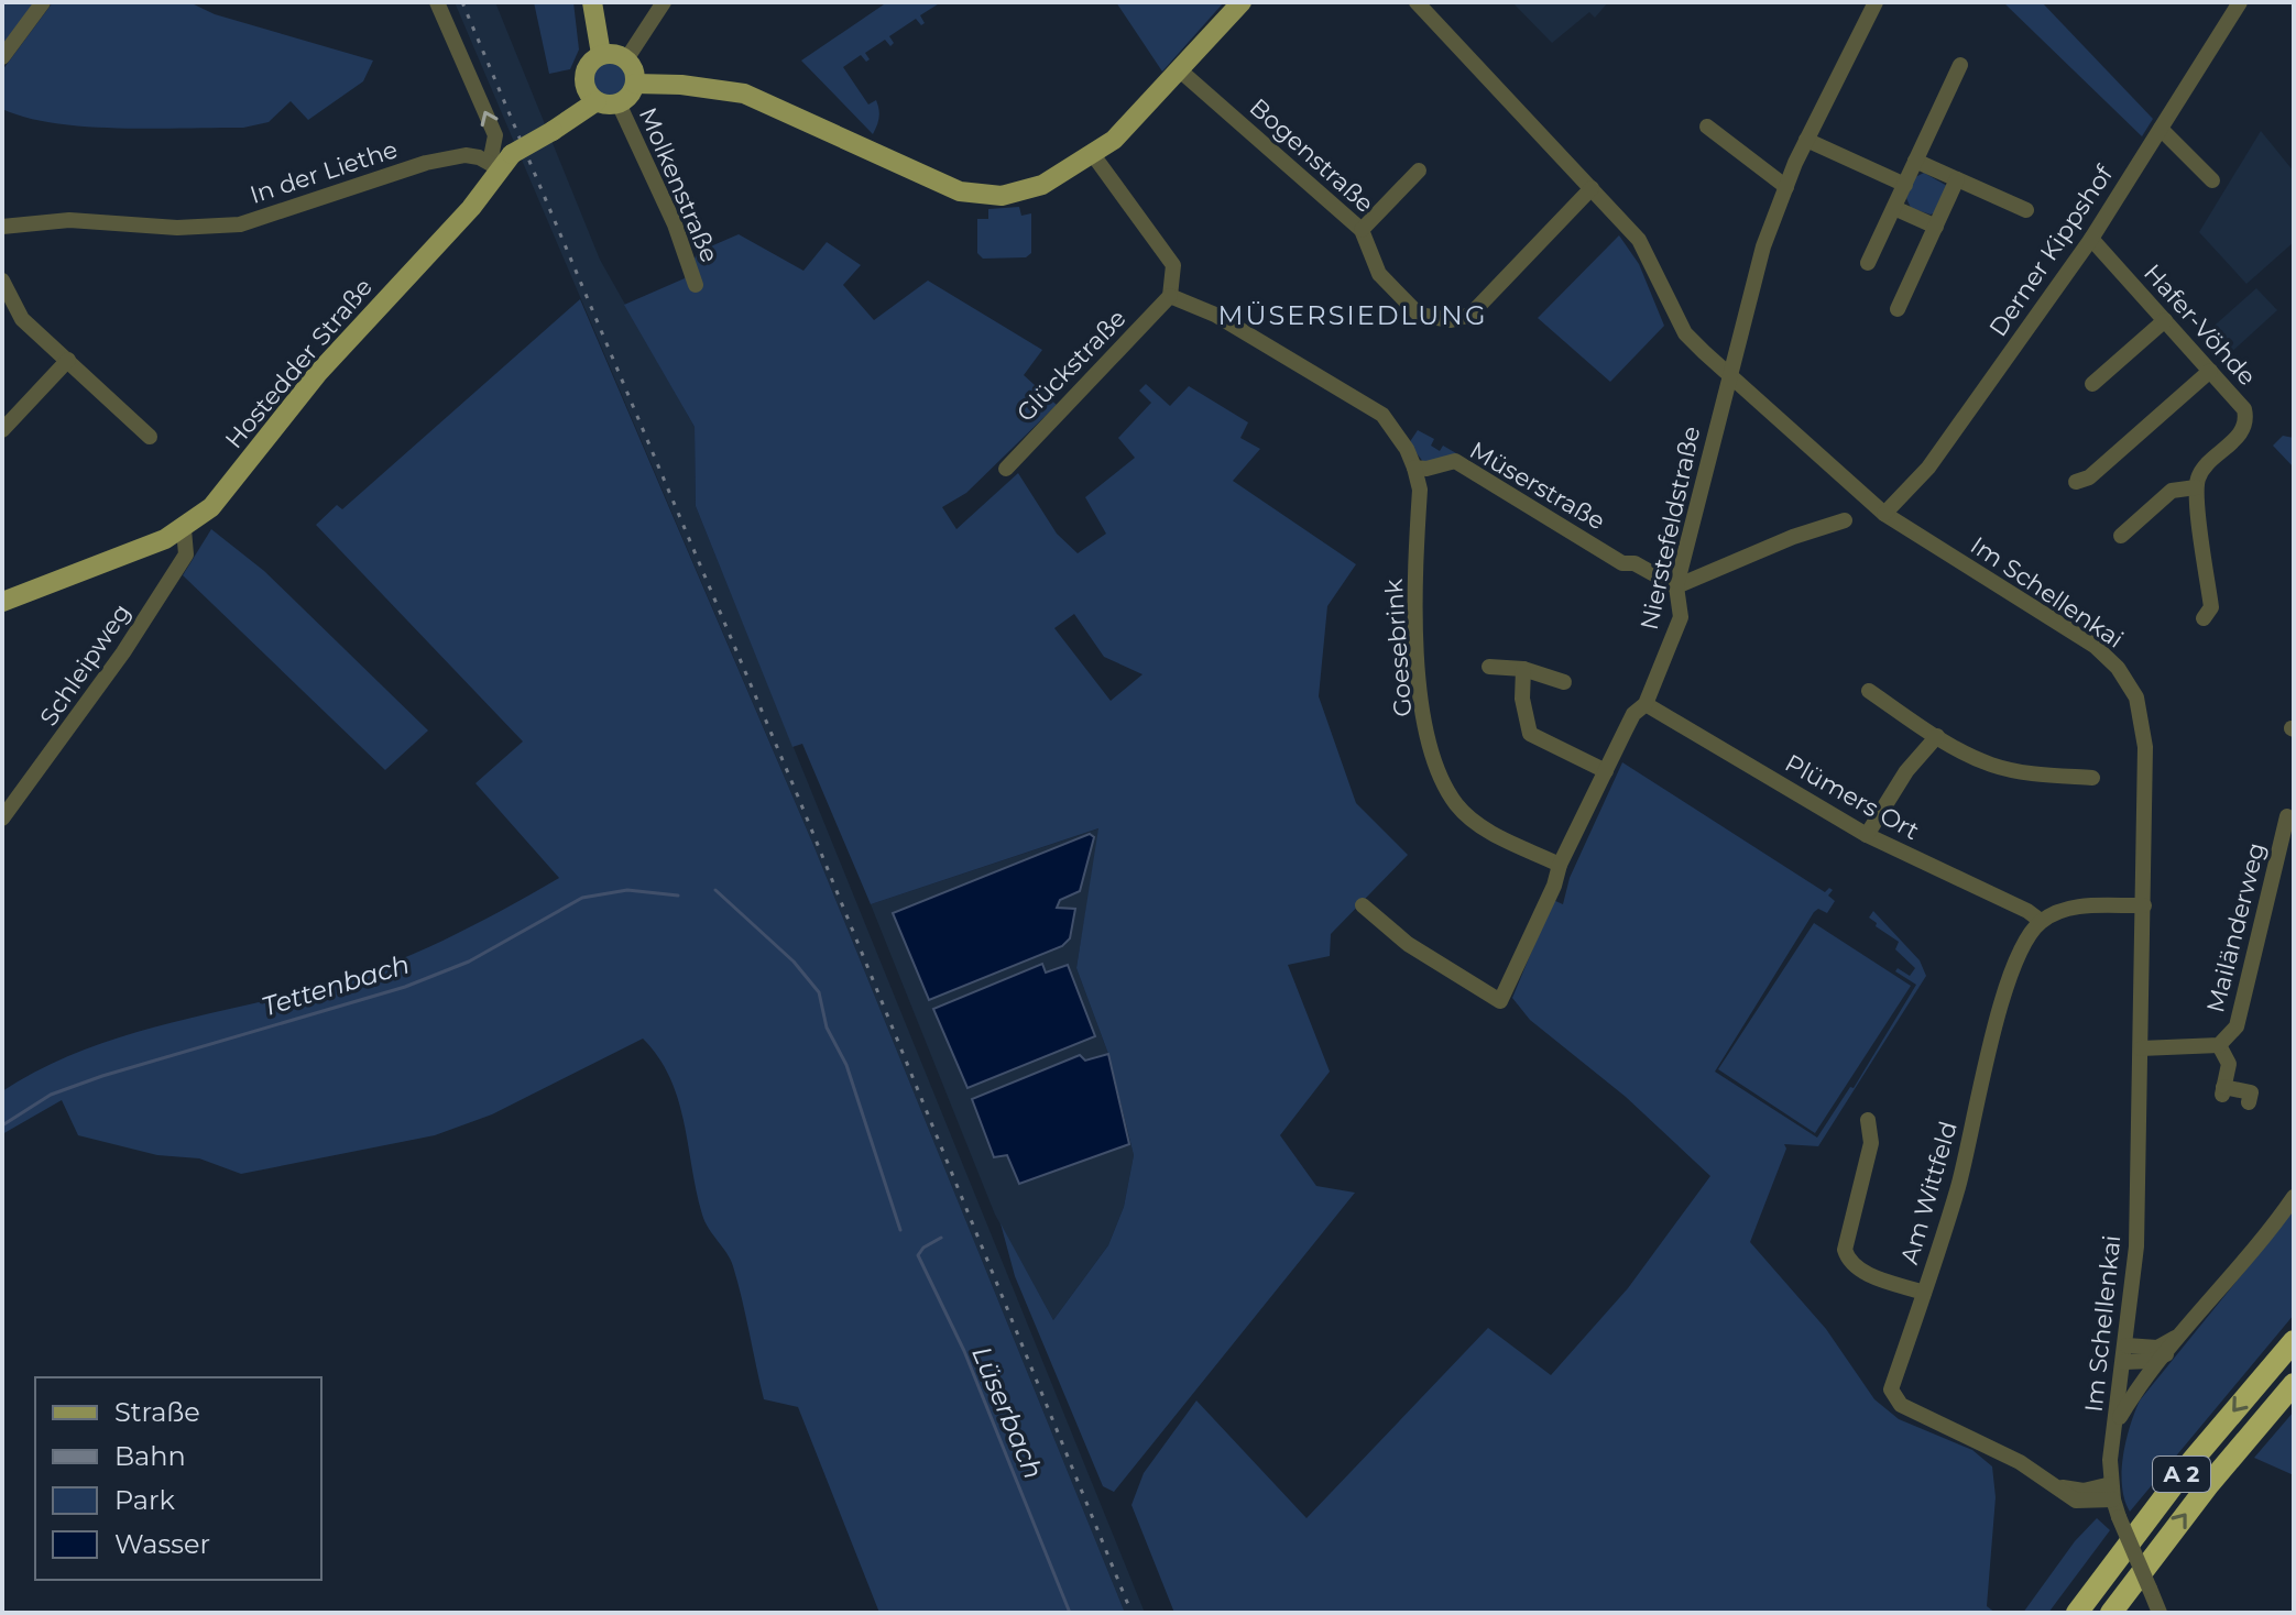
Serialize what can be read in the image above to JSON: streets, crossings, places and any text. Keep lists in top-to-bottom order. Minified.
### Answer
{"streets":{"highway":["A 2"],"main road":["Hostedder Straße"],"street":["Bogenstraße","In der Liethe","Molkenstraße","Derner Kippshof","Hafer-Vöhde","Glückstraße","Müserstraße","Nierstefeldstraße","Im Schellenkai","Goesebrink","Schleipweg","Plümers Ort","Mailänderweg","Am Wittfeld"]},"crossings":[["Bogenstraße","Im Schellenkai"],["In der Liethe","Hostedder Straße"],["Molkenstraße","Hostedder Straße"],["Derner Kippshof","Hafer-Vöhde"],["Derner Kippshof","Im Schellenkai"],["Hostedder Straße","Schleipweg"],["Müserstraße","Nierstefeldstraße"],["Müserstraße","Goesebrink"],["Nierstefeldstraße","Im Schellenkai"],["Nierstefeldstraße","Goesebrink"],["Nierstefeldstraße","Plümers Ort"],["Im Schellenkai","Mailänderweg"],["Im Schellenkai","Am Wittfeld"],["Plümers Ort","Am Wittfeld"]],"districts":["MÜSERSIEDLUNG"],"water":["Tettenbach","Lüserbach"],"legend":["Straße","Bahn","Park","Wasser"]}
